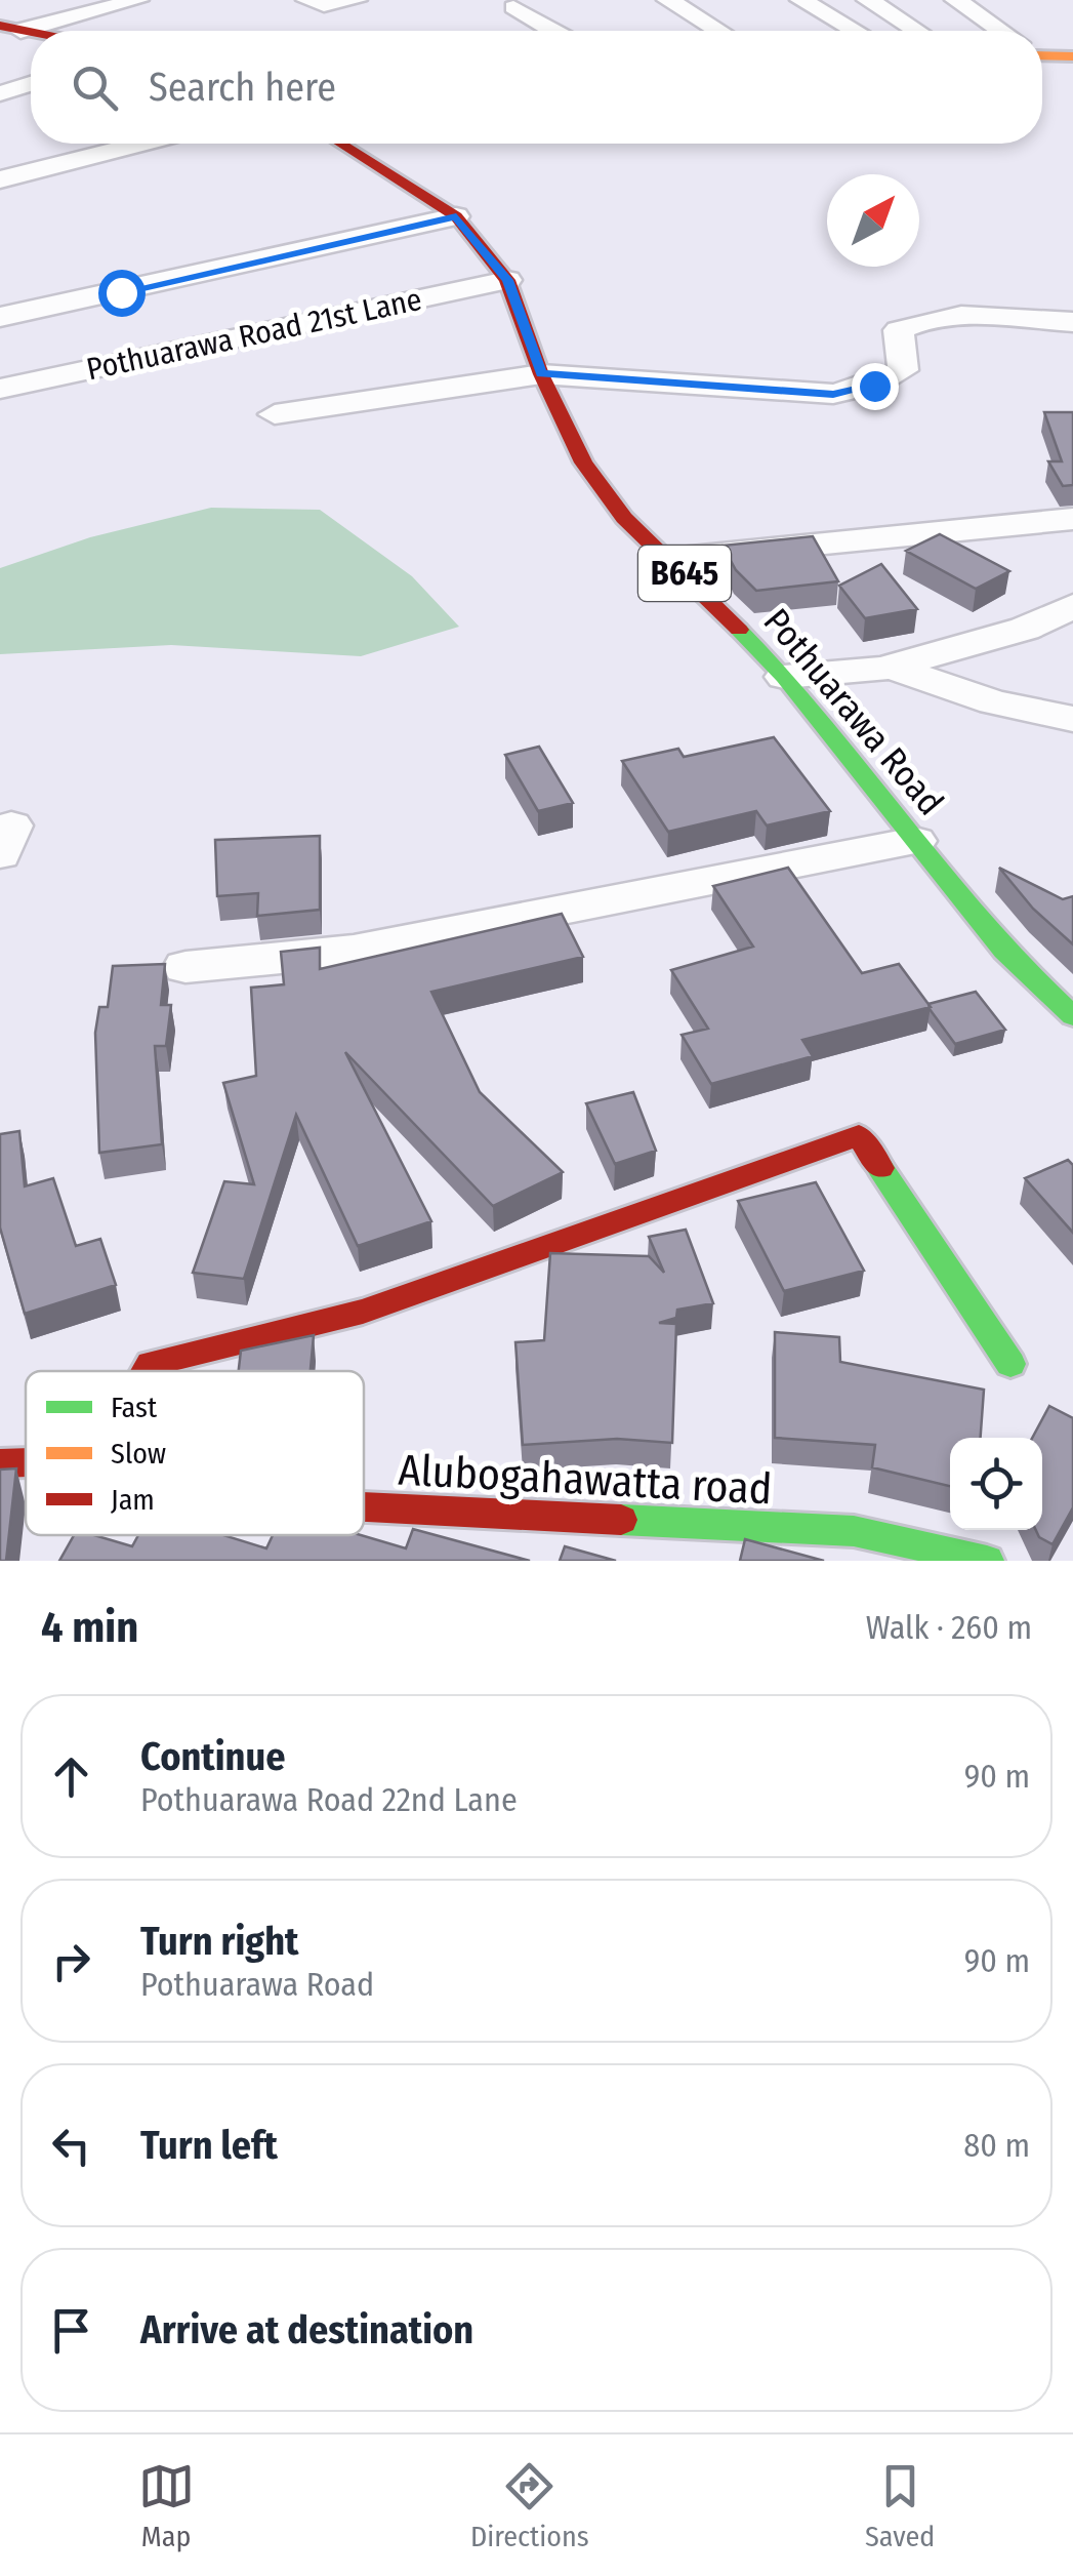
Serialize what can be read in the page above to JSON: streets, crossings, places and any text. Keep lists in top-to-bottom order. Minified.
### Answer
{"streets":{"main road":["B645","Pothuarawa Road","Alubogahawatta road"],"street":["Pothuarawa Road 21st Lane"]},"crossings":[["Pothuarawa Road 21st Lane","Pothuarawa Road"]],"legend":["Fast","Slow","Jam"],"north":"top right","page":{"search":"Search here","heading":["4 min","Walk · 260 m"],"list":[["Continue","Pothuarawa Road 22nd Lane","90 m"],["Turn right","Pothuarawa Road","90 m"],["Turn left","80 m"],"Arrive at destination"],"nav":["Map","Directions","Saved"]}}
